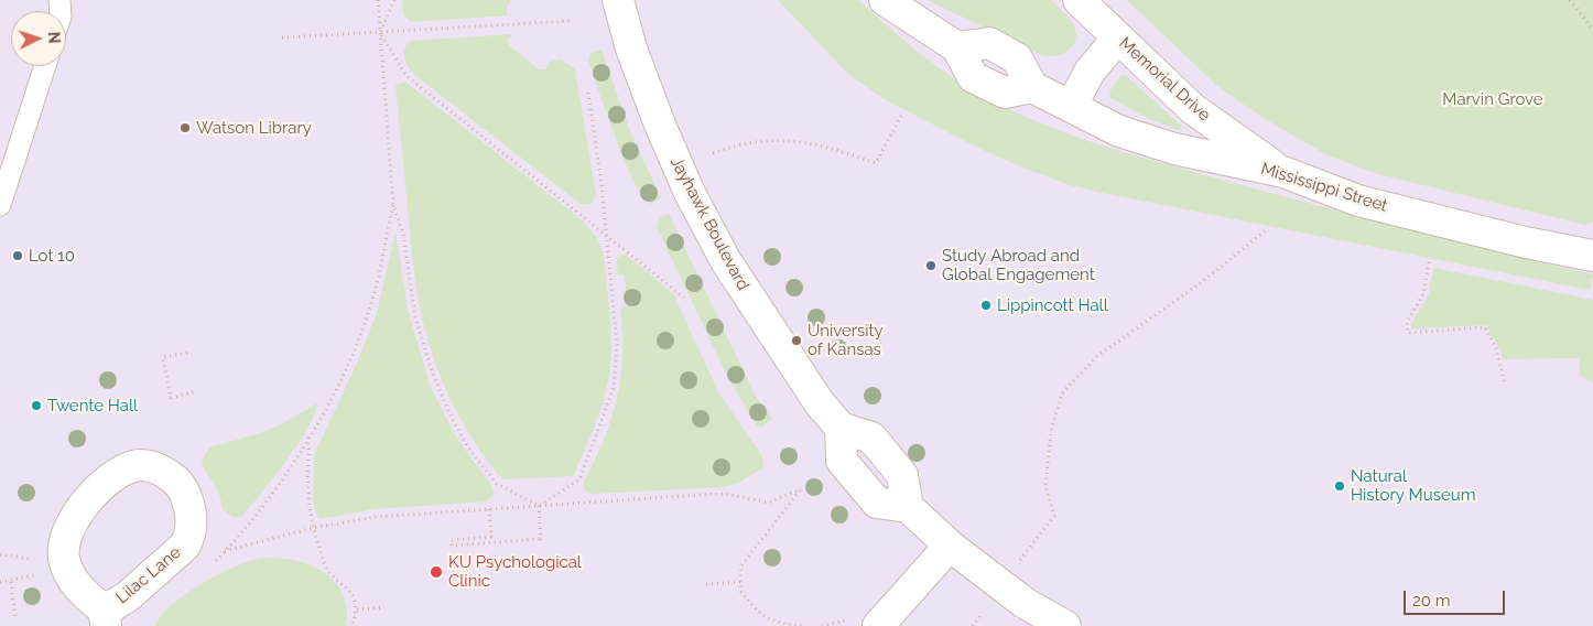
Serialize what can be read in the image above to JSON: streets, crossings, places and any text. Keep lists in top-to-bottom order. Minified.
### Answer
{"streets":{"street":["Memorial Drive","Mississippi Street","Jayhawk Boulevard","Lilac Lane"]},"crossings":[["Memorial Drive","Mississippi Street"]],"parks":["Marvin Grove"],"places":["Watson Library","Lot 10","Study Abroad and Global Engagement","Lippincott Hall","University of Kansas","Twente Hall","Natural History Museum","KU Psychological Clinic"],"scale_bar":"20 m","north":"right"}
